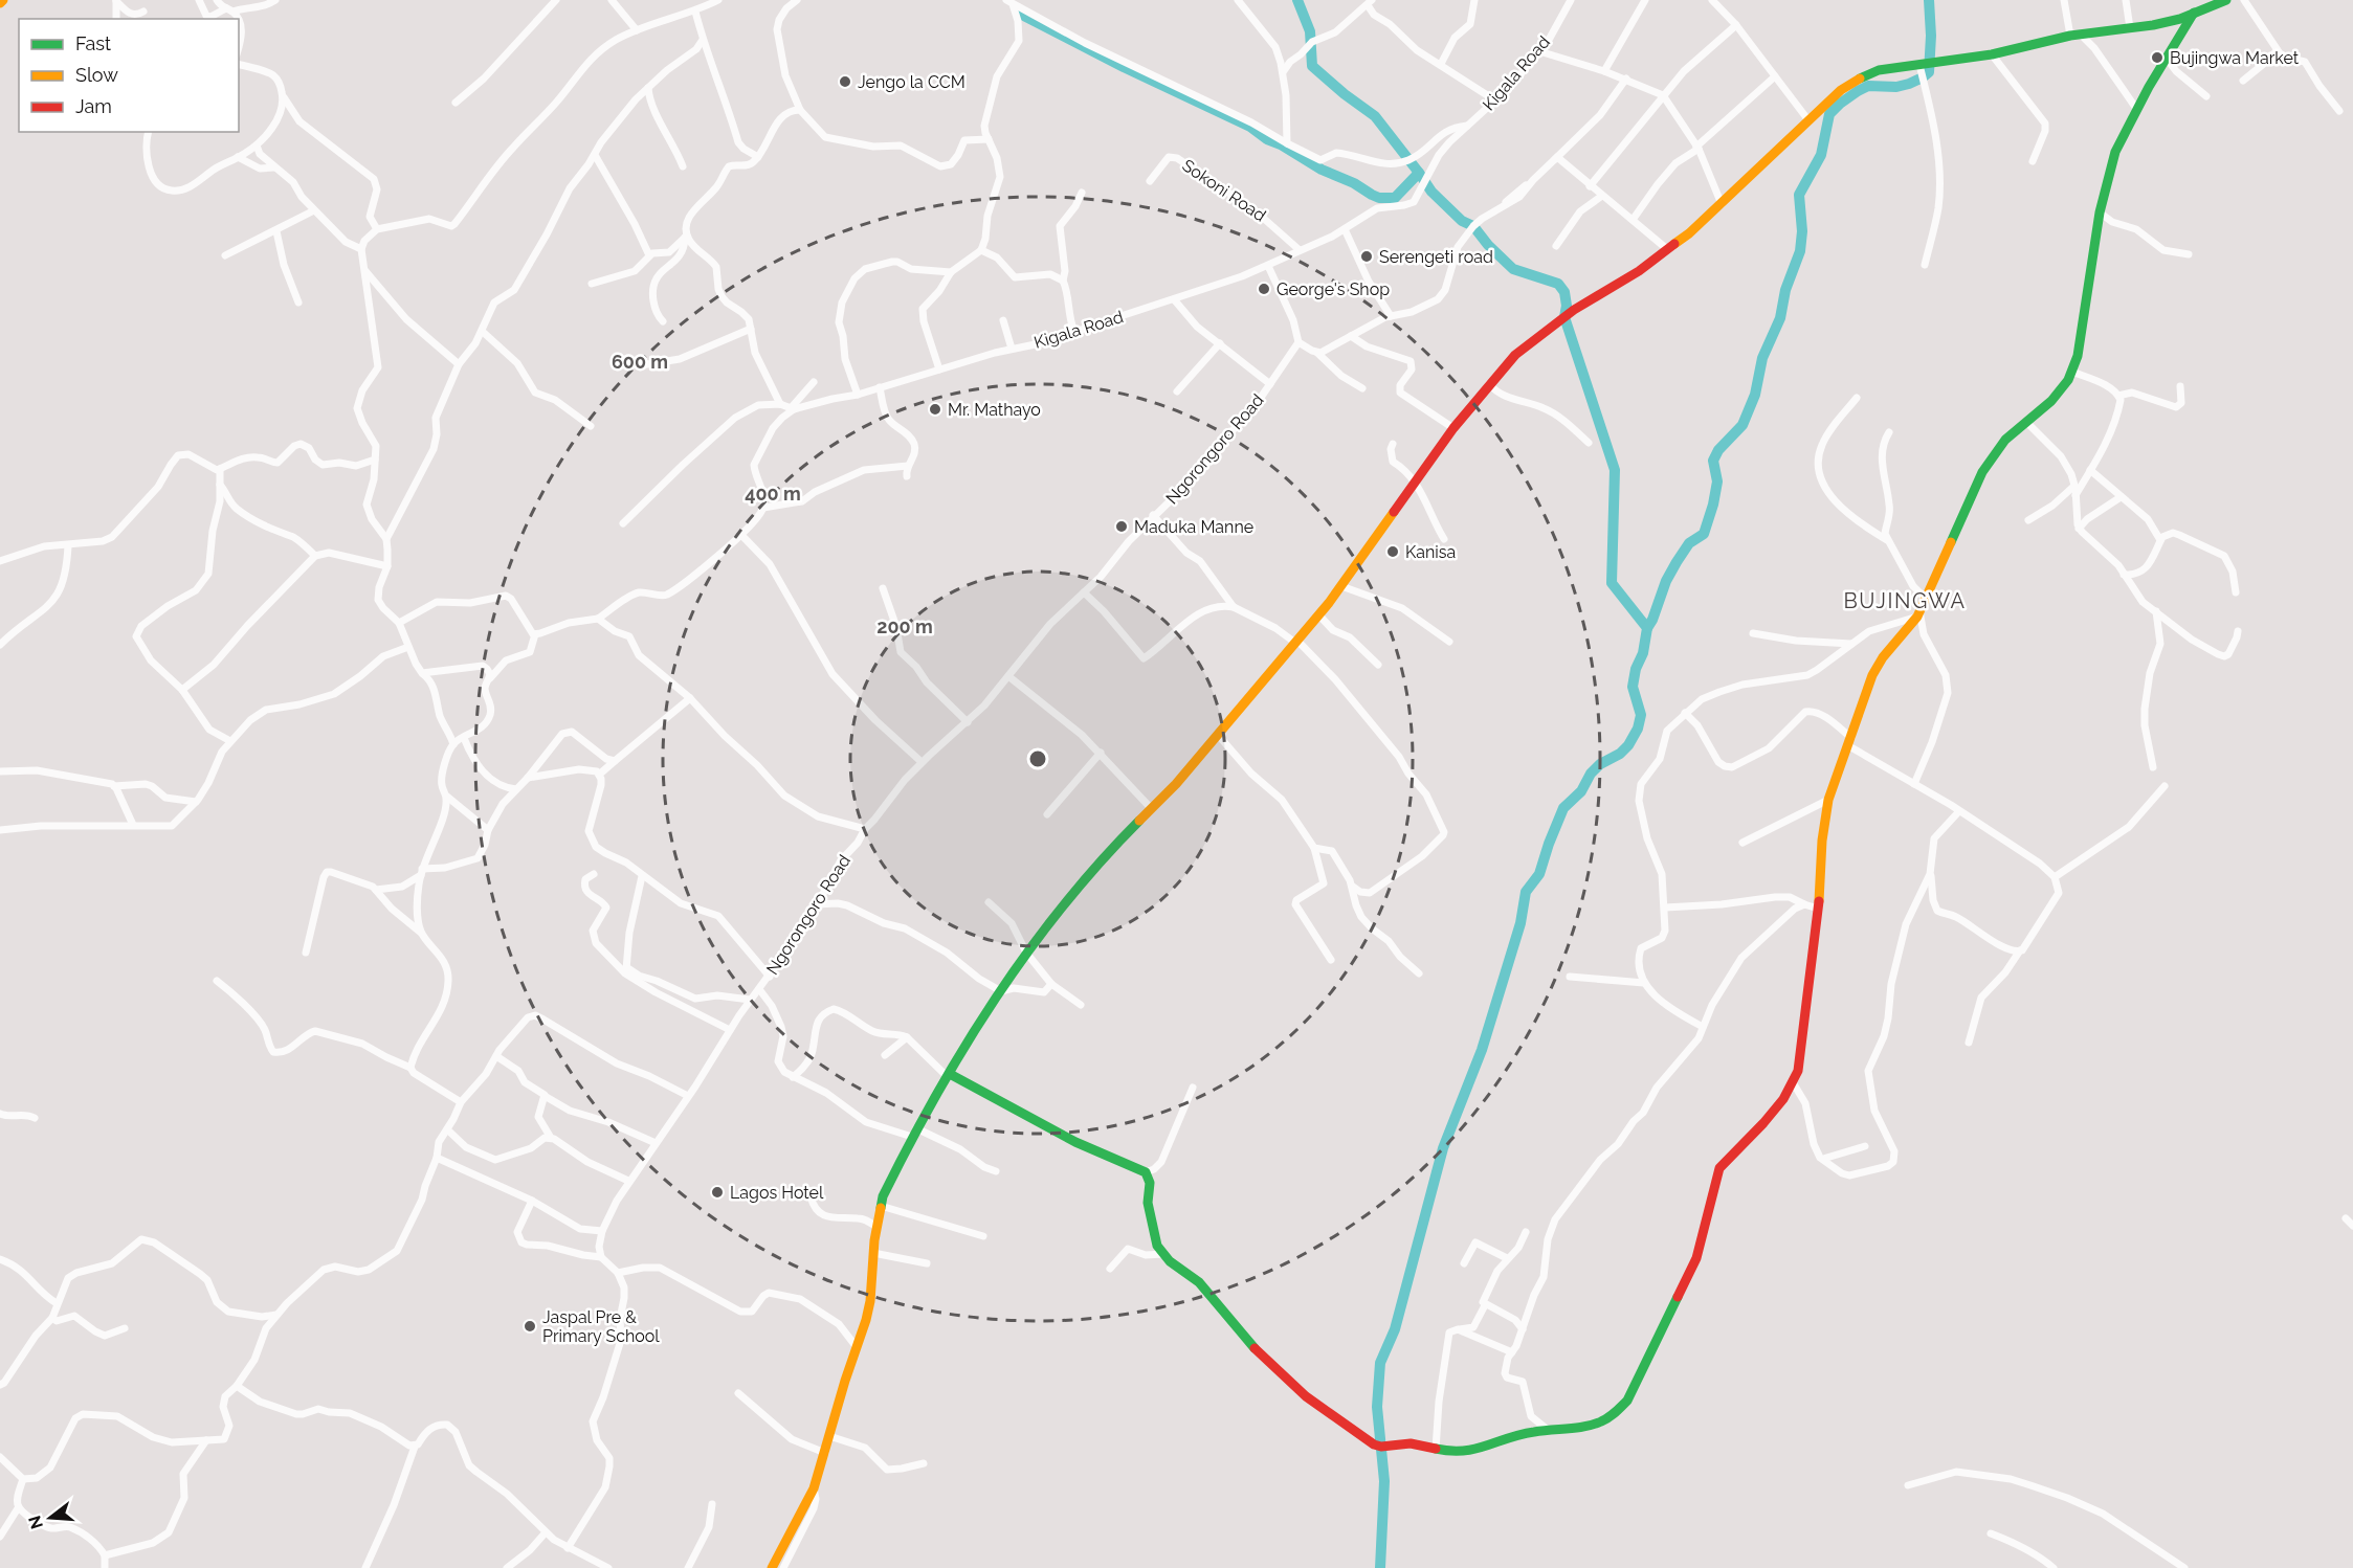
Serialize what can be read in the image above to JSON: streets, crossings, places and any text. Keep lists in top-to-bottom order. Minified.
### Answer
{"streets":{"street":["Kigala Road","Sokoni Road","Ngorongoro Road"]},"crossings":[["Kigala Road","Sokoni Road"]],"districts":["BUJINGWA"],"places":["Bujingwa Market","Jengo la CCM","Serengeti road","George's Shop","Mr. Mathayo","Maduka Manne","Kanisa","Lagos Hotel","Jaspal Pre & Primary School"],"legend":["Fast","Slow","Jam"],"north":"left","rings":["600 m","400 m","200 m"]}
